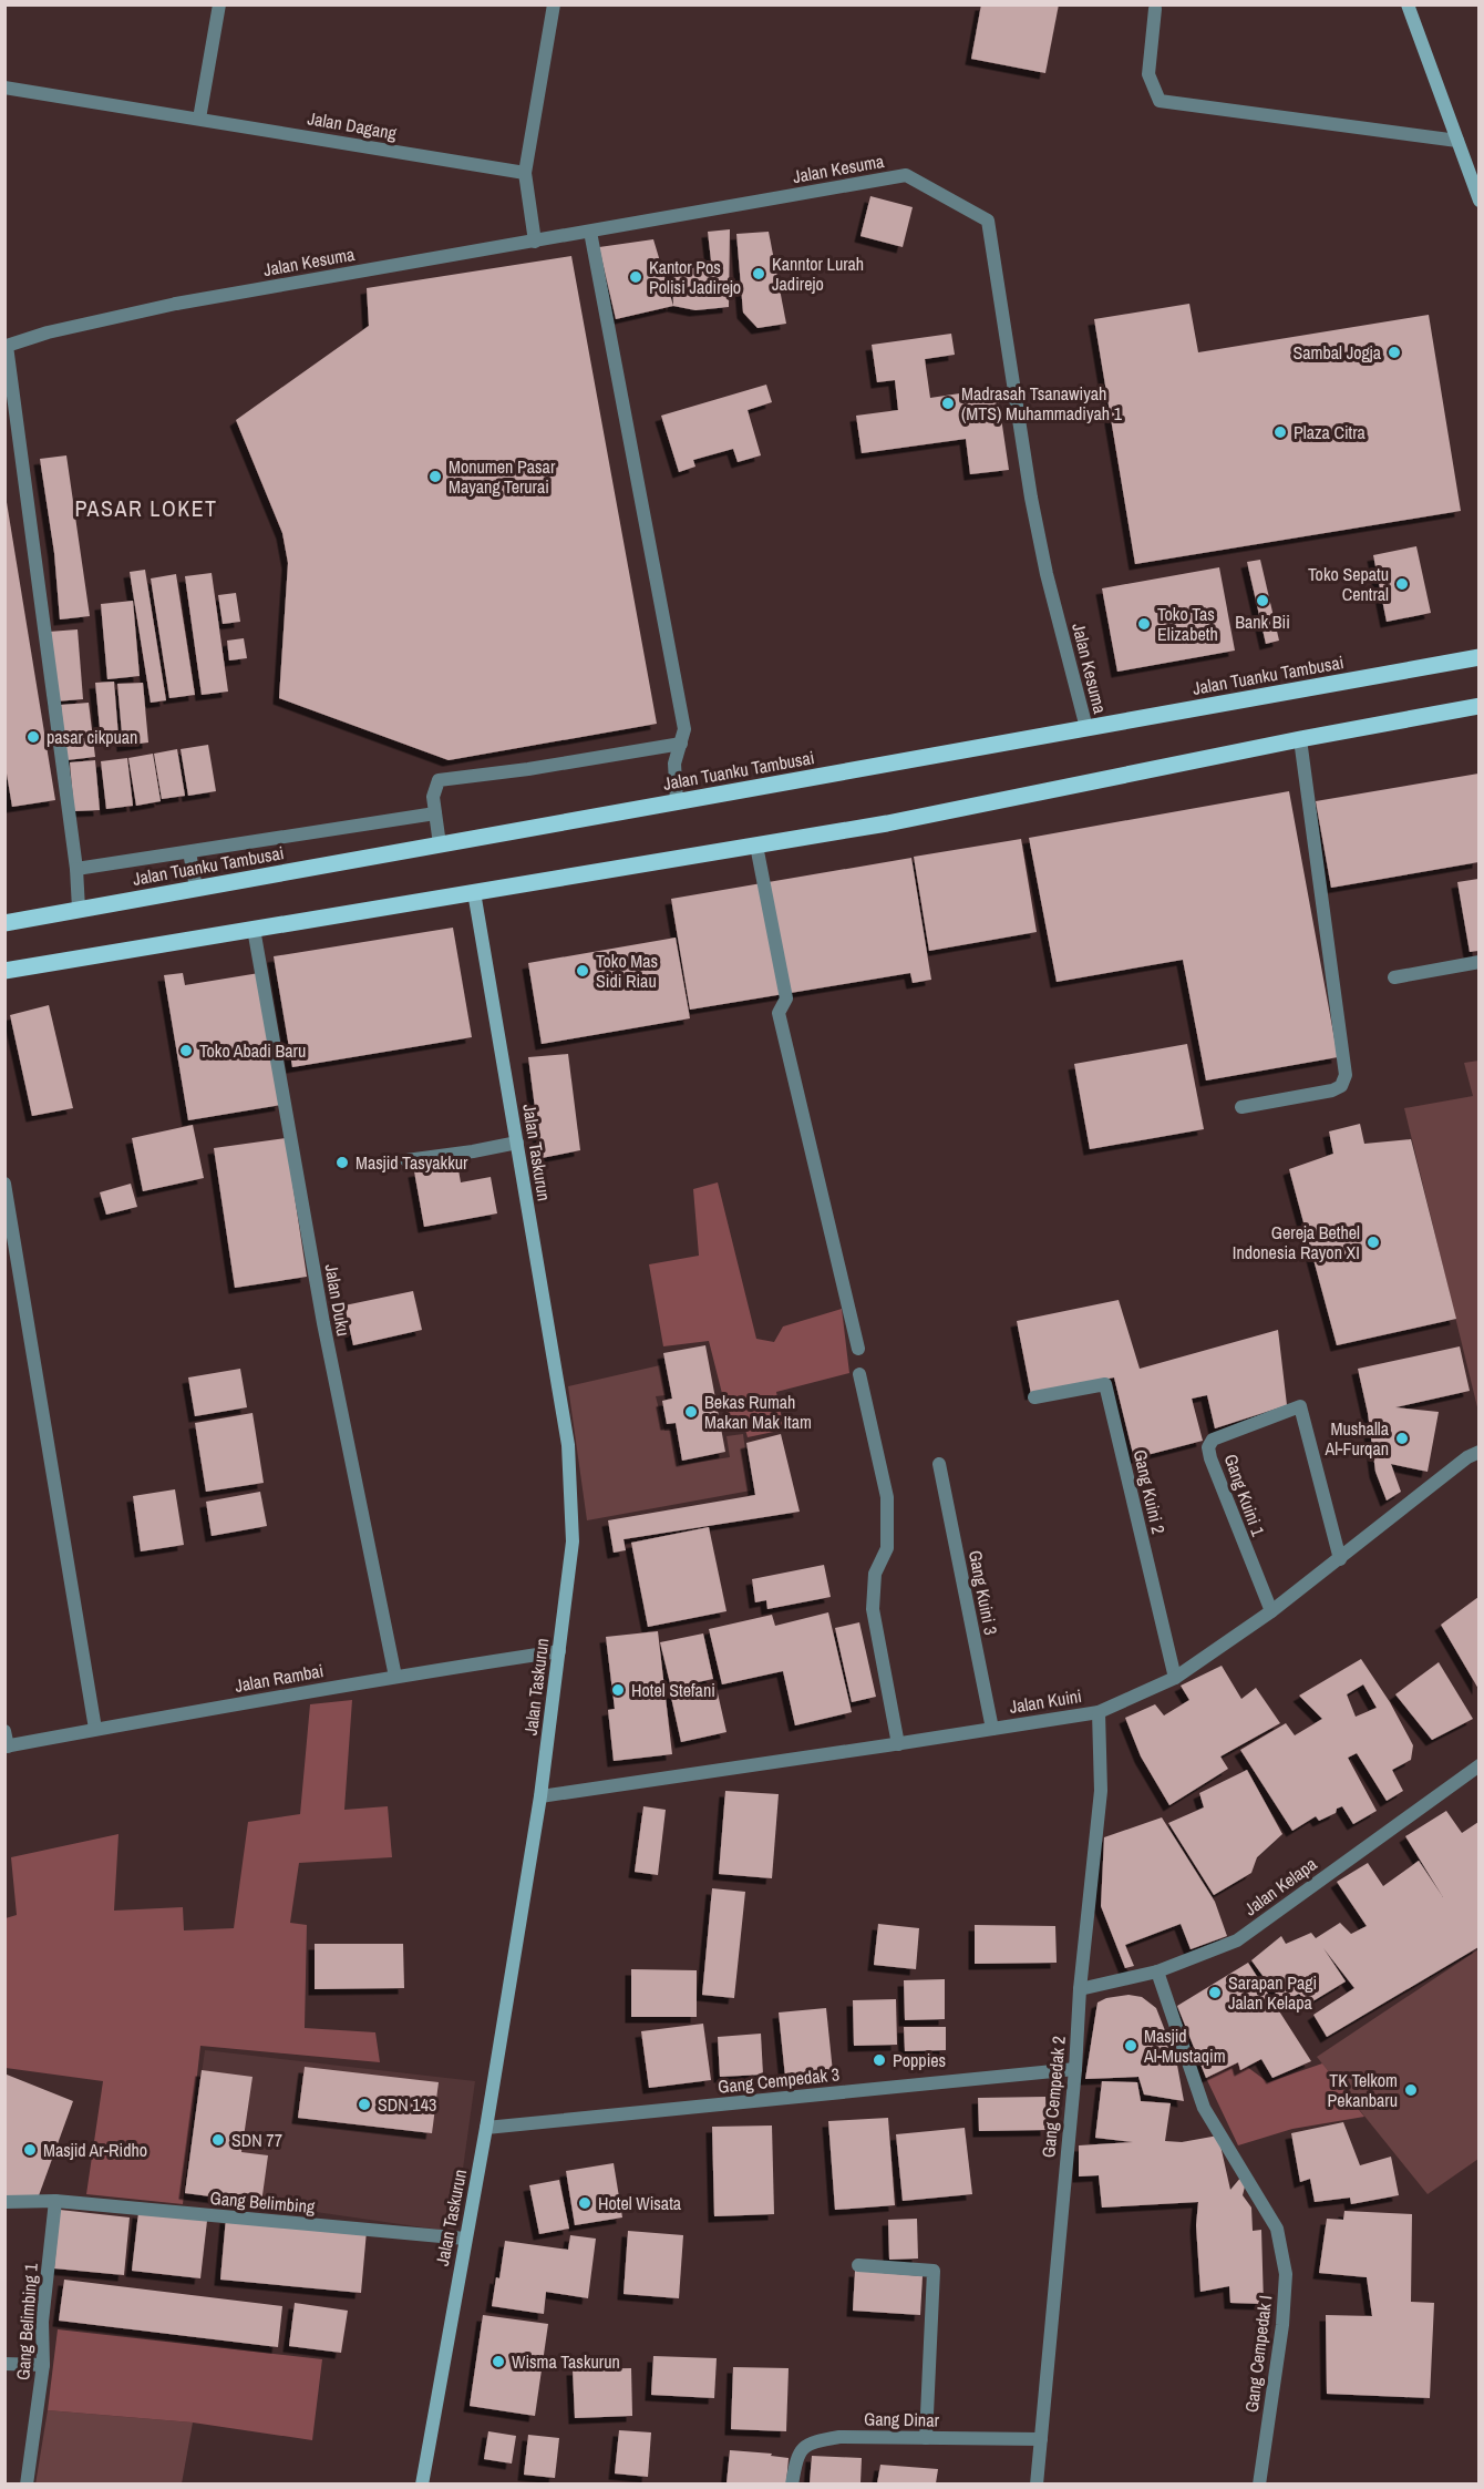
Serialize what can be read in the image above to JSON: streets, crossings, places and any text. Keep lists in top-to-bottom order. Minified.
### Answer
{"streets":{"main road":["Jalan Tuanku Tambusai"],"street":["Jalan Dagang","Jalan Kesuma","Jalan Taskurun","Jalan Duku","Gang Kuini 2","Gang Kuini 1","Gang Kuini 3","Jalan Rambai","Jalan Kuini","Jalan Kelapa","Gang Cempedak 3","Gang Cempedak 2","Gang Belimbing","Gang Belimbing 1","Gang Cempedak I","Gang Dinar"]},"crossings":[["Jalan Kesuma","Jalan Tuanku Tambusai"],["Jalan Taskurun","Jalan Rambai"],["Jalan Taskurun","Jalan Kuini"],["Jalan Taskurun","Gang Cempedak 3"],["Jalan Taskurun","Gang Belimbing"],["Jalan Duku","Jalan Rambai"],["Gang Kuini 2","Jalan Kuini"],["Gang Kuini 1","Jalan Kuini"],["Gang Kuini 3","Jalan Kuini"],["Jalan Kuini","Gang Cempedak 2"],["Jalan Kelapa","Gang Cempedak 2"],["Jalan Kelapa","Gang Cempedak I"],["Gang Cempedak 3","Gang Cempedak 2"],["Gang Cempedak 2","Gang Dinar"],["Gang Belimbing","Gang Belimbing 1"]],"districts":["PASAR LOKET"],"places":["Kanntor Lurah Jadirejo","Kantor Pos Polisi Jadirejo","Sambal Jogja","Madrasah Tsanawiyah (MTS) Muhammadiyah 1","Plaza Citra","Monumen Pasar Mayang Terurai","Toko Sepatu Central","Bank Bii","Toko Tas Elizabeth","pasar cikpuan","Toko Mas Sidi Riau","Toko Abadi Baru","Masjid Tasyakkur","Gereja Bethel Indonesia Rayon XI","Bekas Rumah Makan Mak Itam","Mushalla Al-Furqan","Hotel Stefani","Sarapan Pagi Jalan Kelapa","Masjid Al-Mustaqim","Poppies","TK Telkom Pekanbaru","SDN 143","SDN 77","Masjid Ar-Ridho","Hotel Wisata","Wisma Taskurun"]}
